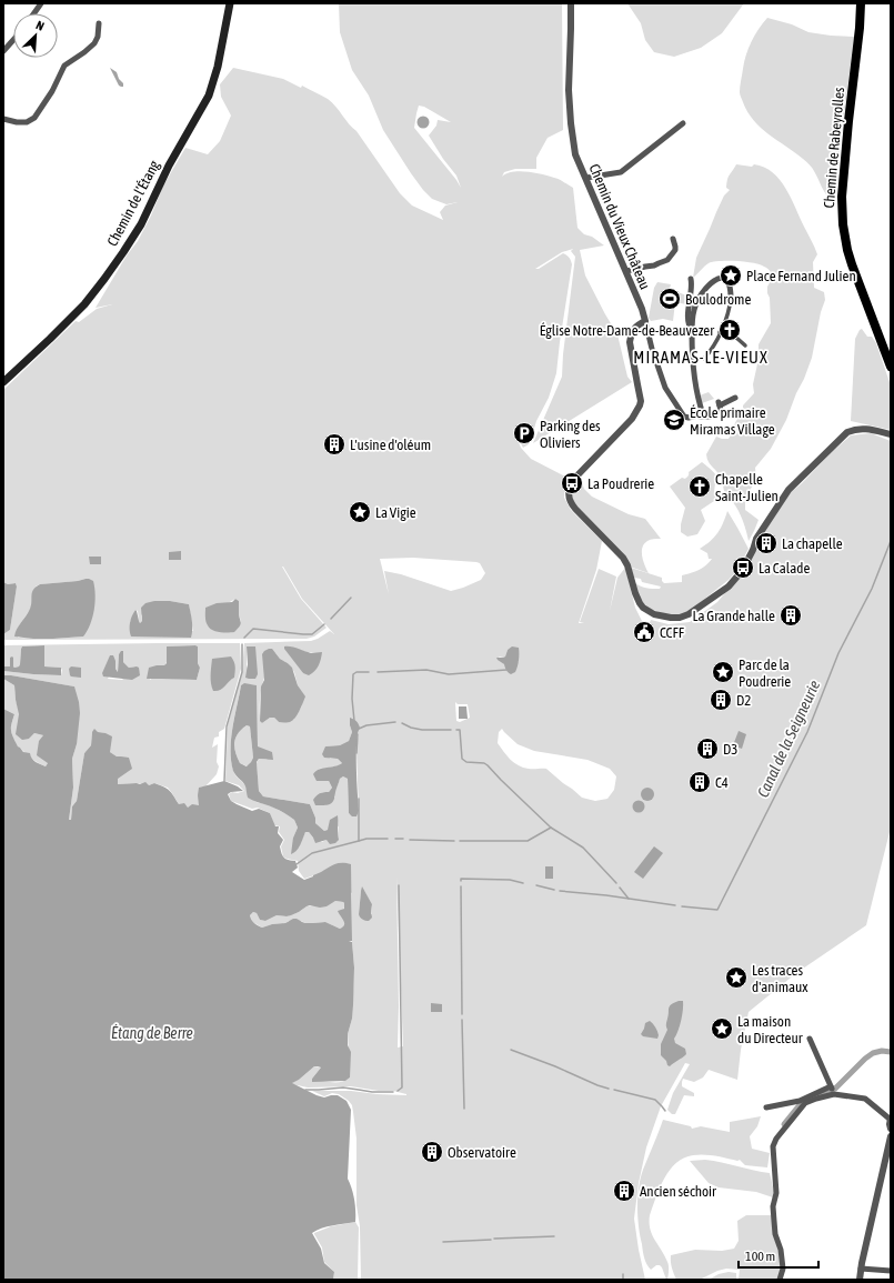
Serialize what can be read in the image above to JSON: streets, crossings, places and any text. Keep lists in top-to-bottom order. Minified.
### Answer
{"streets":{"main road":["Chemin de Rabeyrolles","Chemin de l’Étang"],"street":["Chemin du Vieux Château"]},"districts":["MIRAMAS-LE-VIEUX"],"water":["Canal de la Seigneurie","Étang de Berre"],"places":{"place":["Place Fernand Julien","La Vigie","Parc de la Poudrerie","Les traces d'animaux","La maison du Directeur"],"sports":["Boulodrome"],"church":["Église Notre-Dame-de-Beauvezer","Chapelle Saint-Julien"],"school or university":["École primaire Miramas Village"],"parking":["Parking des Oliviers"],"building":["L'usine d'oléum","La chapelle","La Grande halle","D2","D3","C4","Observatoire","Ancien séchoir"],"bus stop":["La Poudrerie","La Calade"],"public building":["CCFF"]},"scale_bar":"100 m","north":"top right"}
